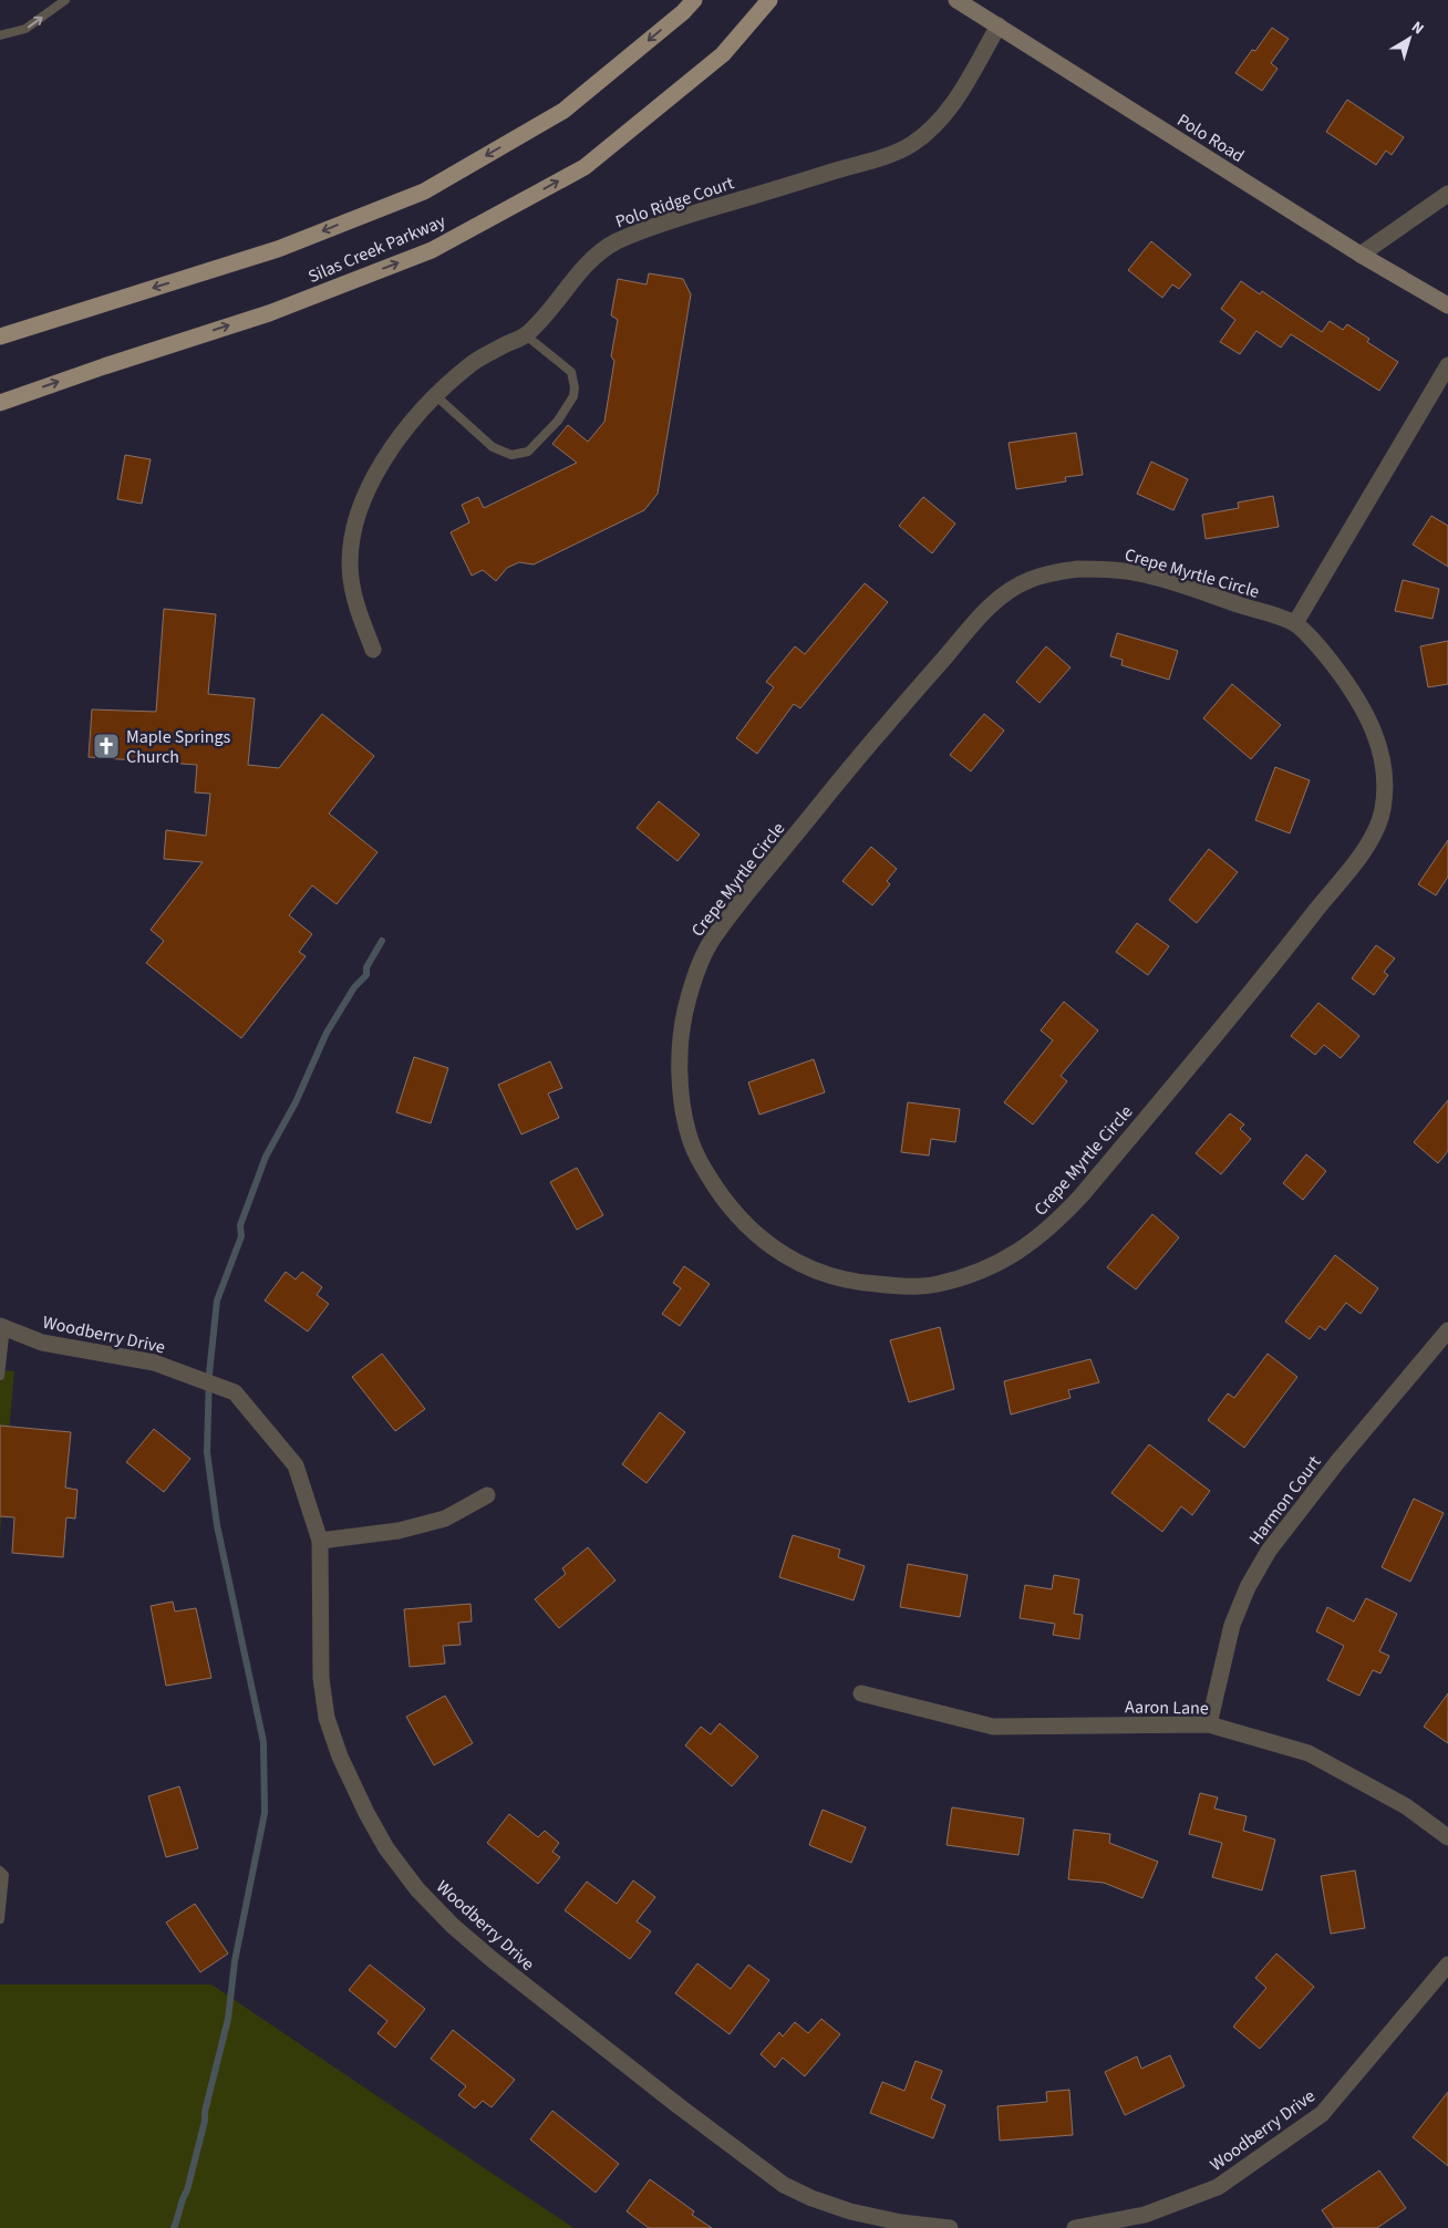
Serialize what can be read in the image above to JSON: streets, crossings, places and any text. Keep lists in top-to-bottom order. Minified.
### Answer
{"streets":{"main road":["Polo Road","Silas Creek Parkway"],"street":["Polo Ridge Court","Crepe Myrtle Circle","Woodberry Drive","Harmon Court","Aaron Lane"]},"crossings":[["Polo Road","Polo Ridge Court"],["Harmon Court","Aaron Lane"]],"places":{"church":["Maple Springs Church"]},"north":"top right"}
